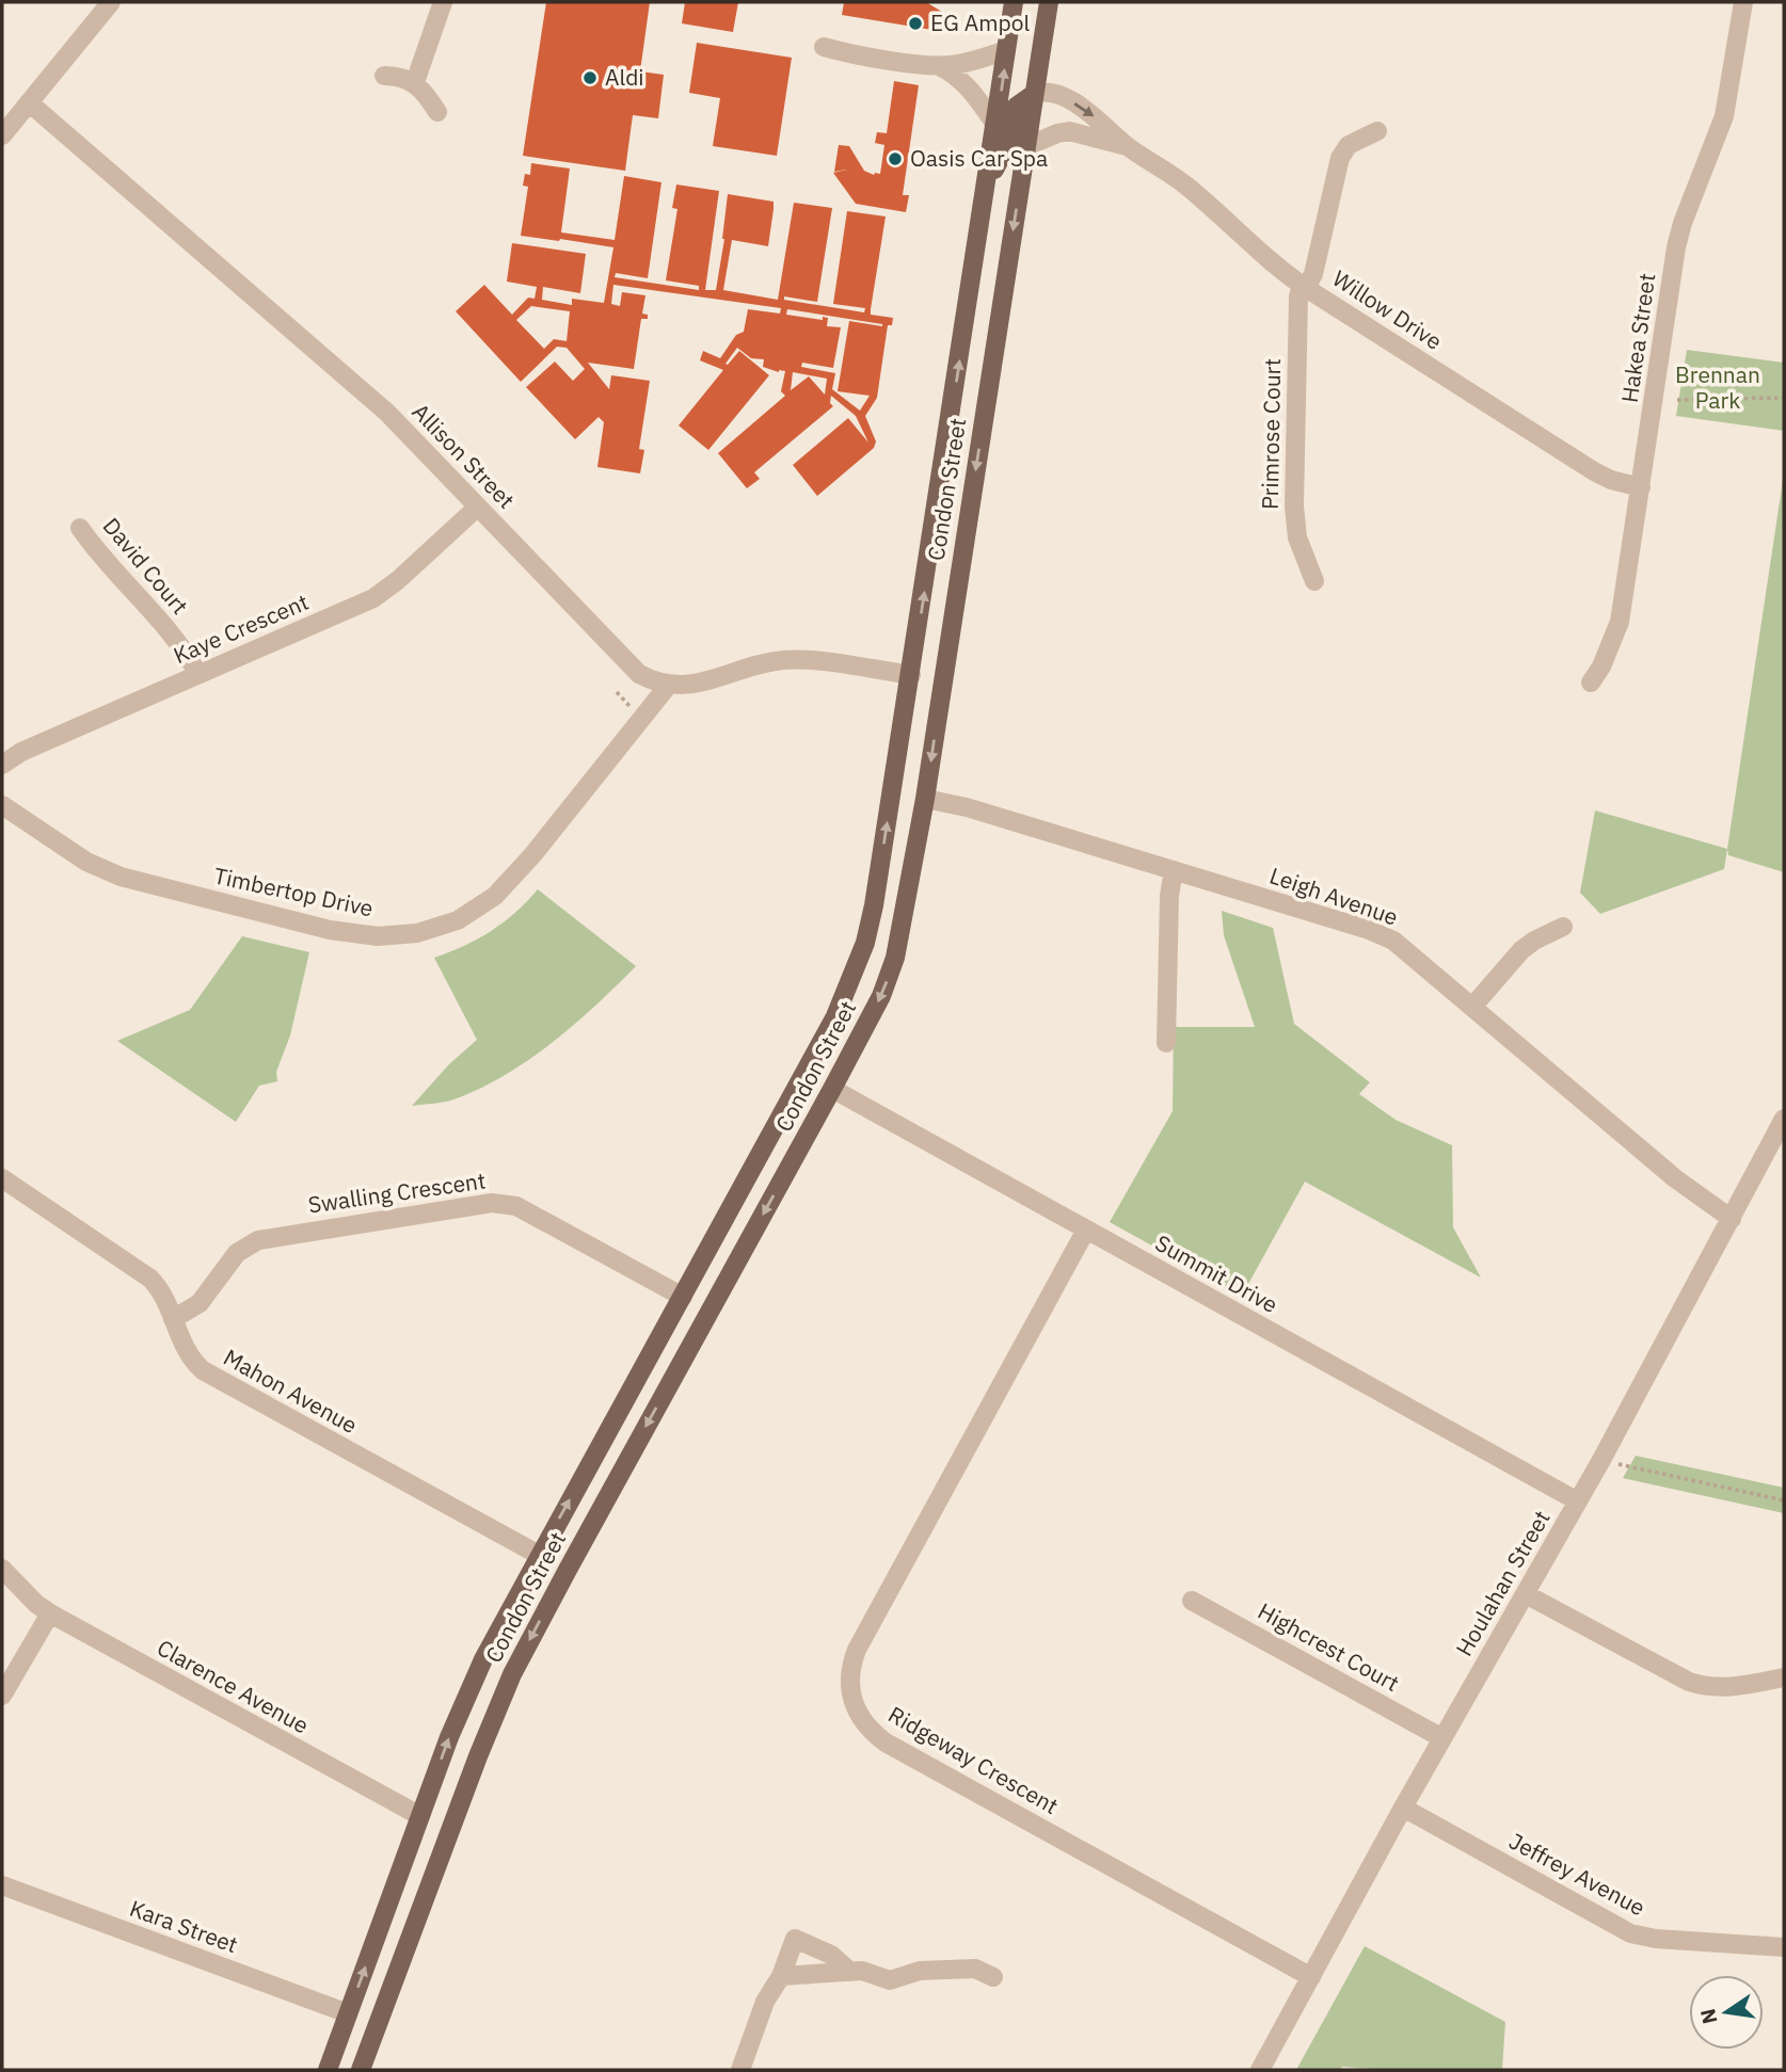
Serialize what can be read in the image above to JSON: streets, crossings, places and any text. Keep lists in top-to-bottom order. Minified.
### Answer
{"streets":{"main road":["Condon Street","Mahon Avenue","Clarence Avenue"],"street":["Willow Drive","Hakea Street","Primrose Court","Allison Street","David Court","Kaye Crescent","Timbertop Drive","Leigh Avenue","Swalling Crescent","Summit Drive","Houlahan Street","Highcrest Court","Ridgeway Crescent","Jeffrey Avenue","Kara Street"]},"crossings":[["Willow Drive","Hakea Street"],["Willow Drive","Primrose Court"],["Willow Drive","Condon Street"],["Allison Street","Kaye Crescent"],["Allison Street","Timbertop Drive"],["Condon Street","Leigh Avenue"],["Condon Street","Swalling Crescent"],["Condon Street","Summit Drive"],["Condon Street","Mahon Avenue"],["Condon Street","Clarence Avenue"],["Condon Street","Kara Street"],["David Court","Kaye Crescent"],["Leigh Avenue","Houlahan Street"],["Swalling Crescent","Mahon Avenue"],["Summit Drive","Houlahan Street"],["Summit Drive","Ridgeway Crescent"],["Houlahan Street","Highcrest Court"],["Houlahan Street","Ridgeway Crescent"],["Houlahan Street","Jeffrey Avenue"]],"parks":["Brennan Park"],"places":["EG Ampol","Aldi","Oasis Car Spa"],"north":"left"}
